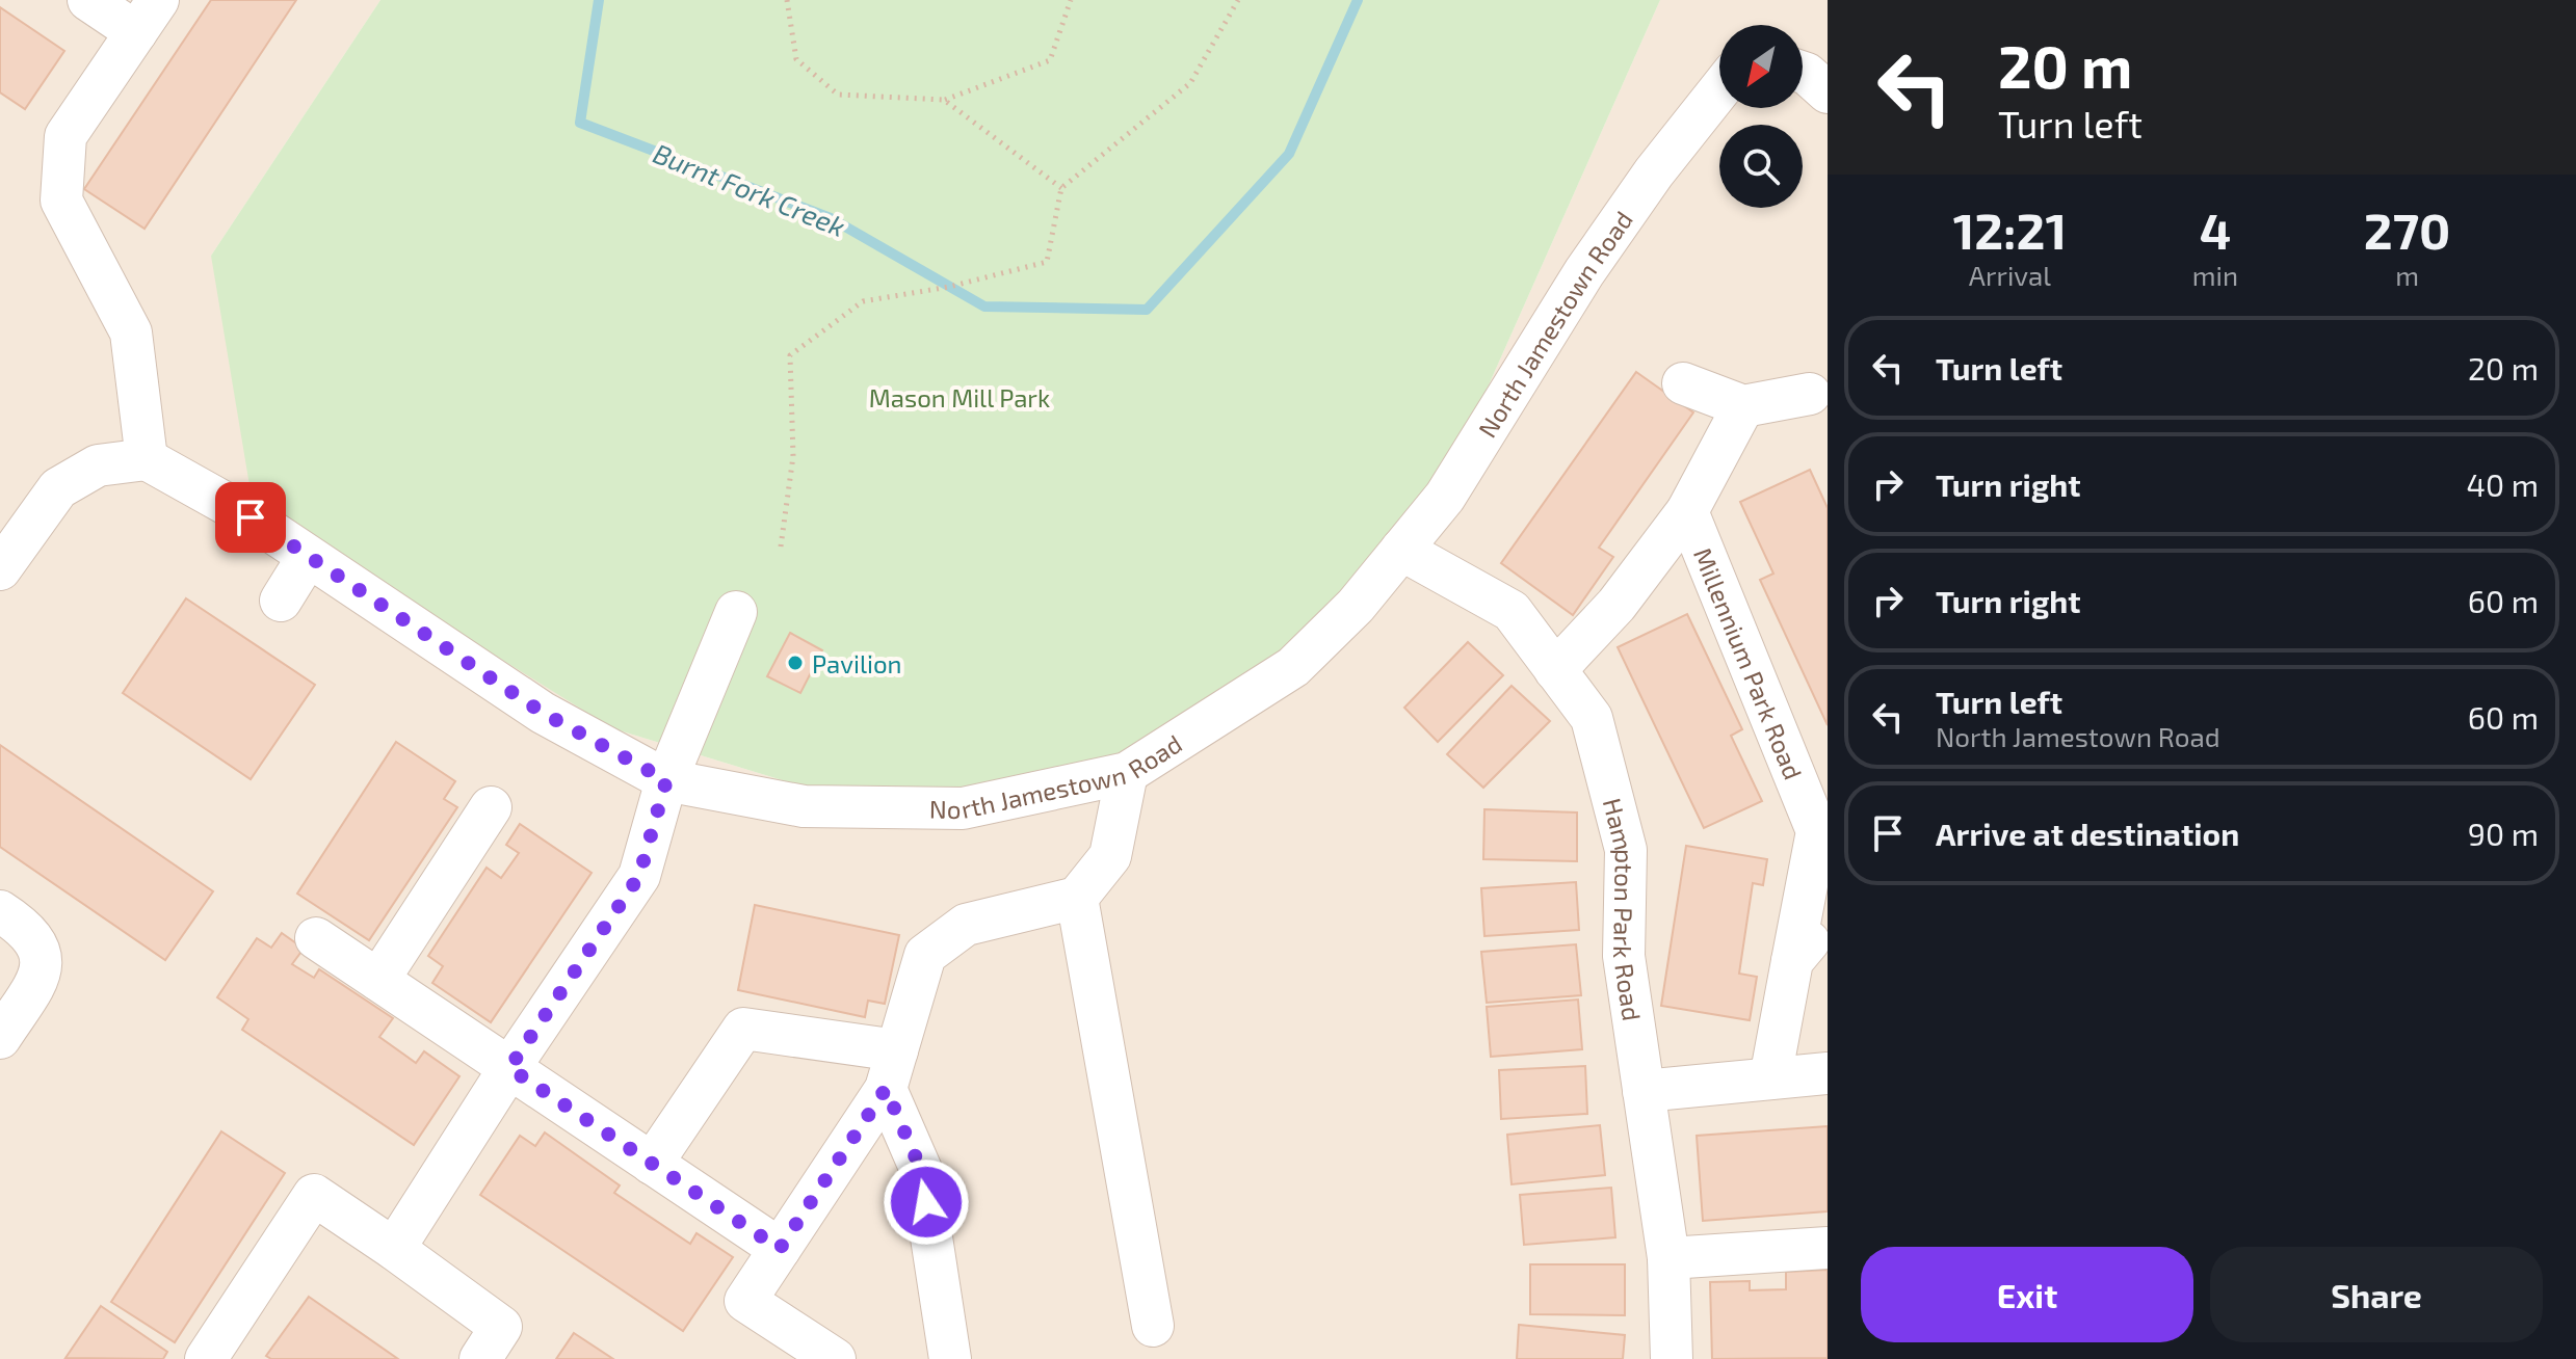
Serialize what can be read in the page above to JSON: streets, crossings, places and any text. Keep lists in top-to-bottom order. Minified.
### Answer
{"streets":{"street":["North Jamestown Road","Millennium Park Road","Hampton Park Road"]},"crossings":[["North Jamestown Road","Hampton Park Road"]],"water":["Burnt Fork Creek"],"parks":["Mason Mill Park"],"places":["Pavilion"],"north":"bottom left","page":{"turn":["20 m","Turn left"],"eta":["12:21","Arrival","4","min","270","m"],"list":[{"name":"Turn left","value":"20 m"},{"name":"Turn right","value":"40 m"},{"name":"Turn right","value":"60 m"},{"name":"Turn left","note":"North Jamestown Road","value":"60 m"},{"name":"Arrive at destination","value":"90 m"}],"buttons":["Exit","Share"]}}
